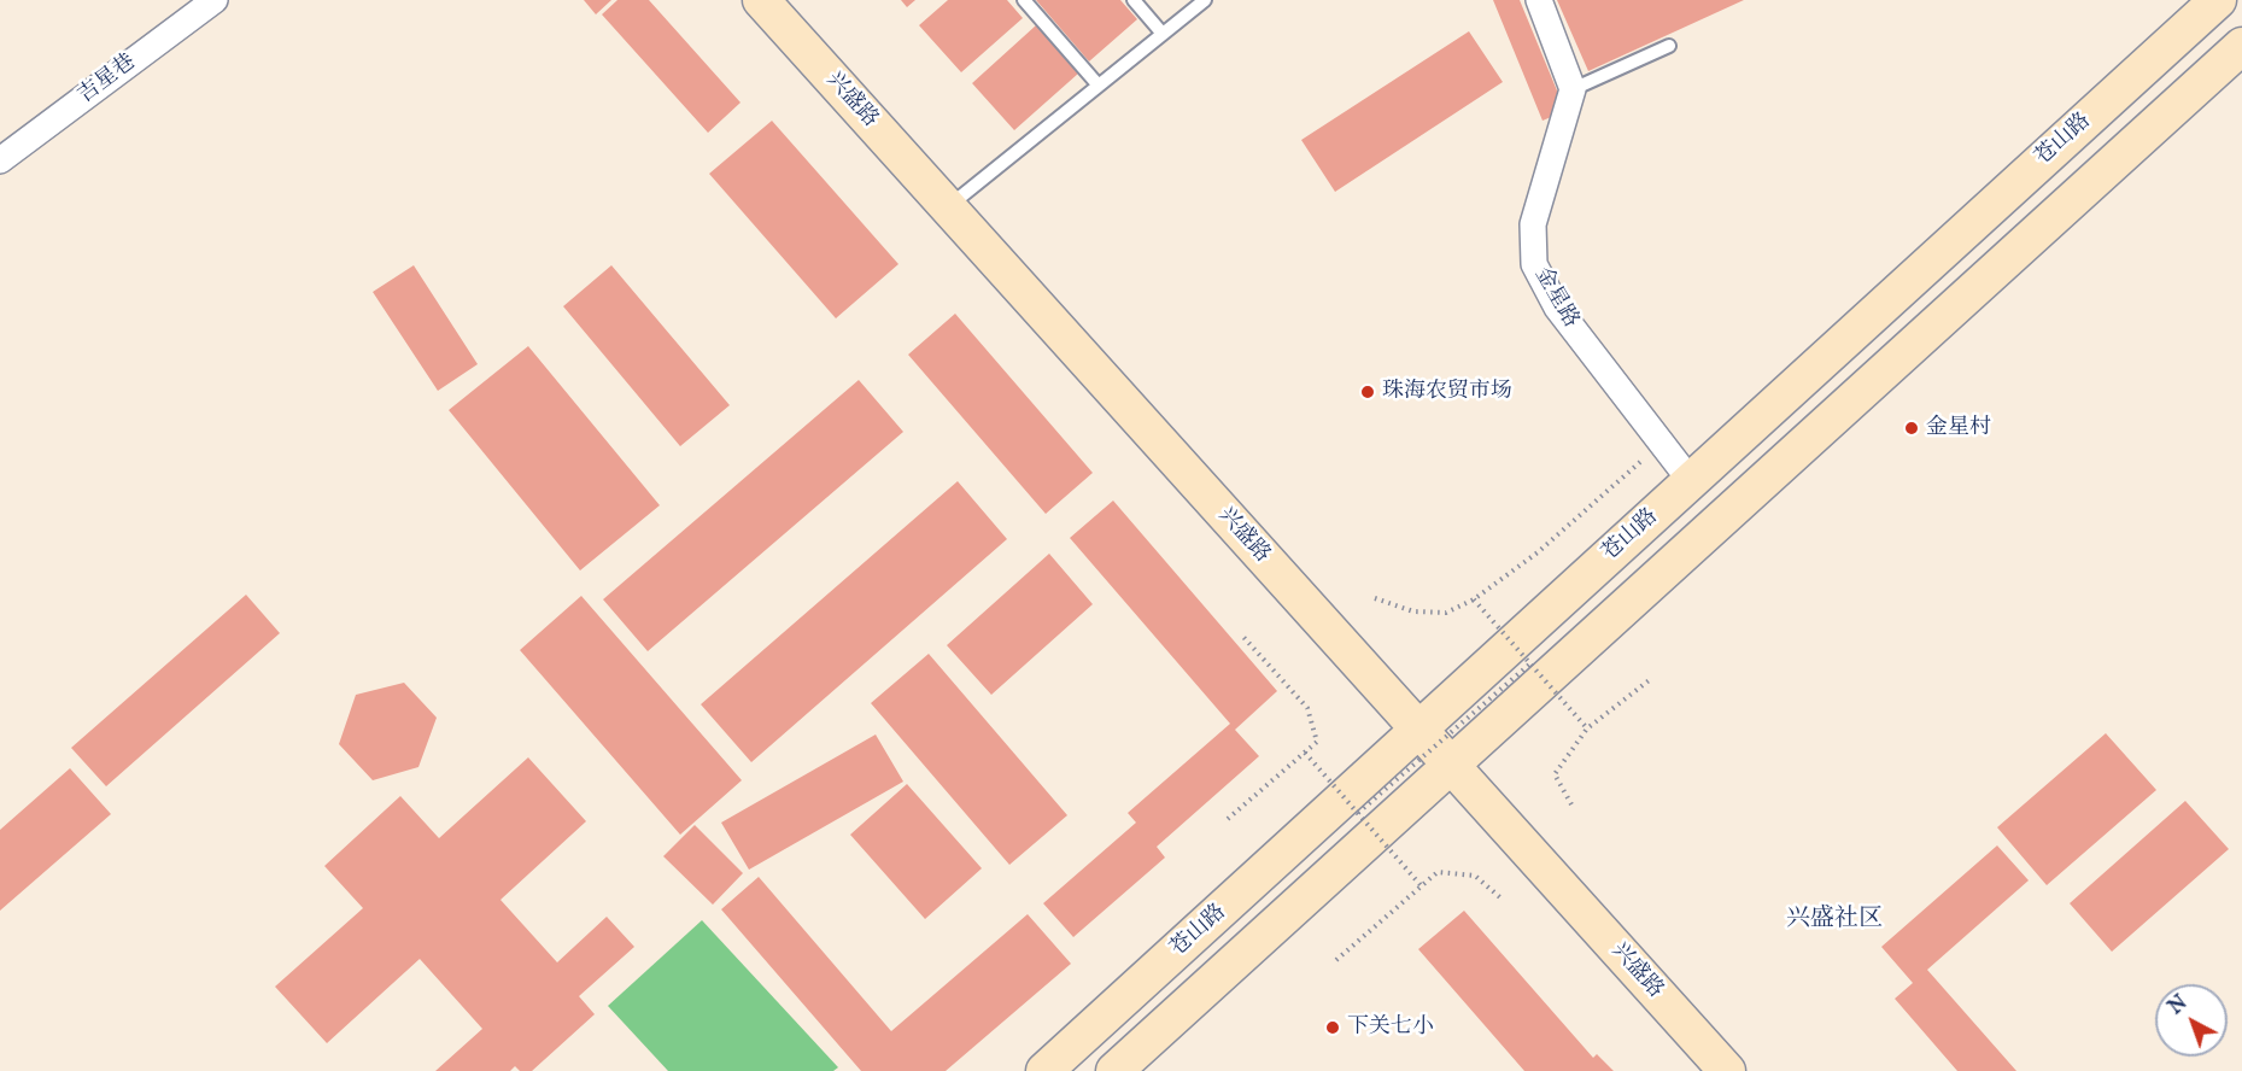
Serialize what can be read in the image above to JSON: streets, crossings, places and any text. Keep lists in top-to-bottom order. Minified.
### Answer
{"streets":{"main road":["兴盛路","苍山路"],"street":["吉星巷","金星路"]},"crossings":[["兴盛路","苍山路"],["苍山路","金星路"]],"districts":["兴盛社区"],"places":["珠海农贸市场","金星村","下关七小"],"north":"top left"}
